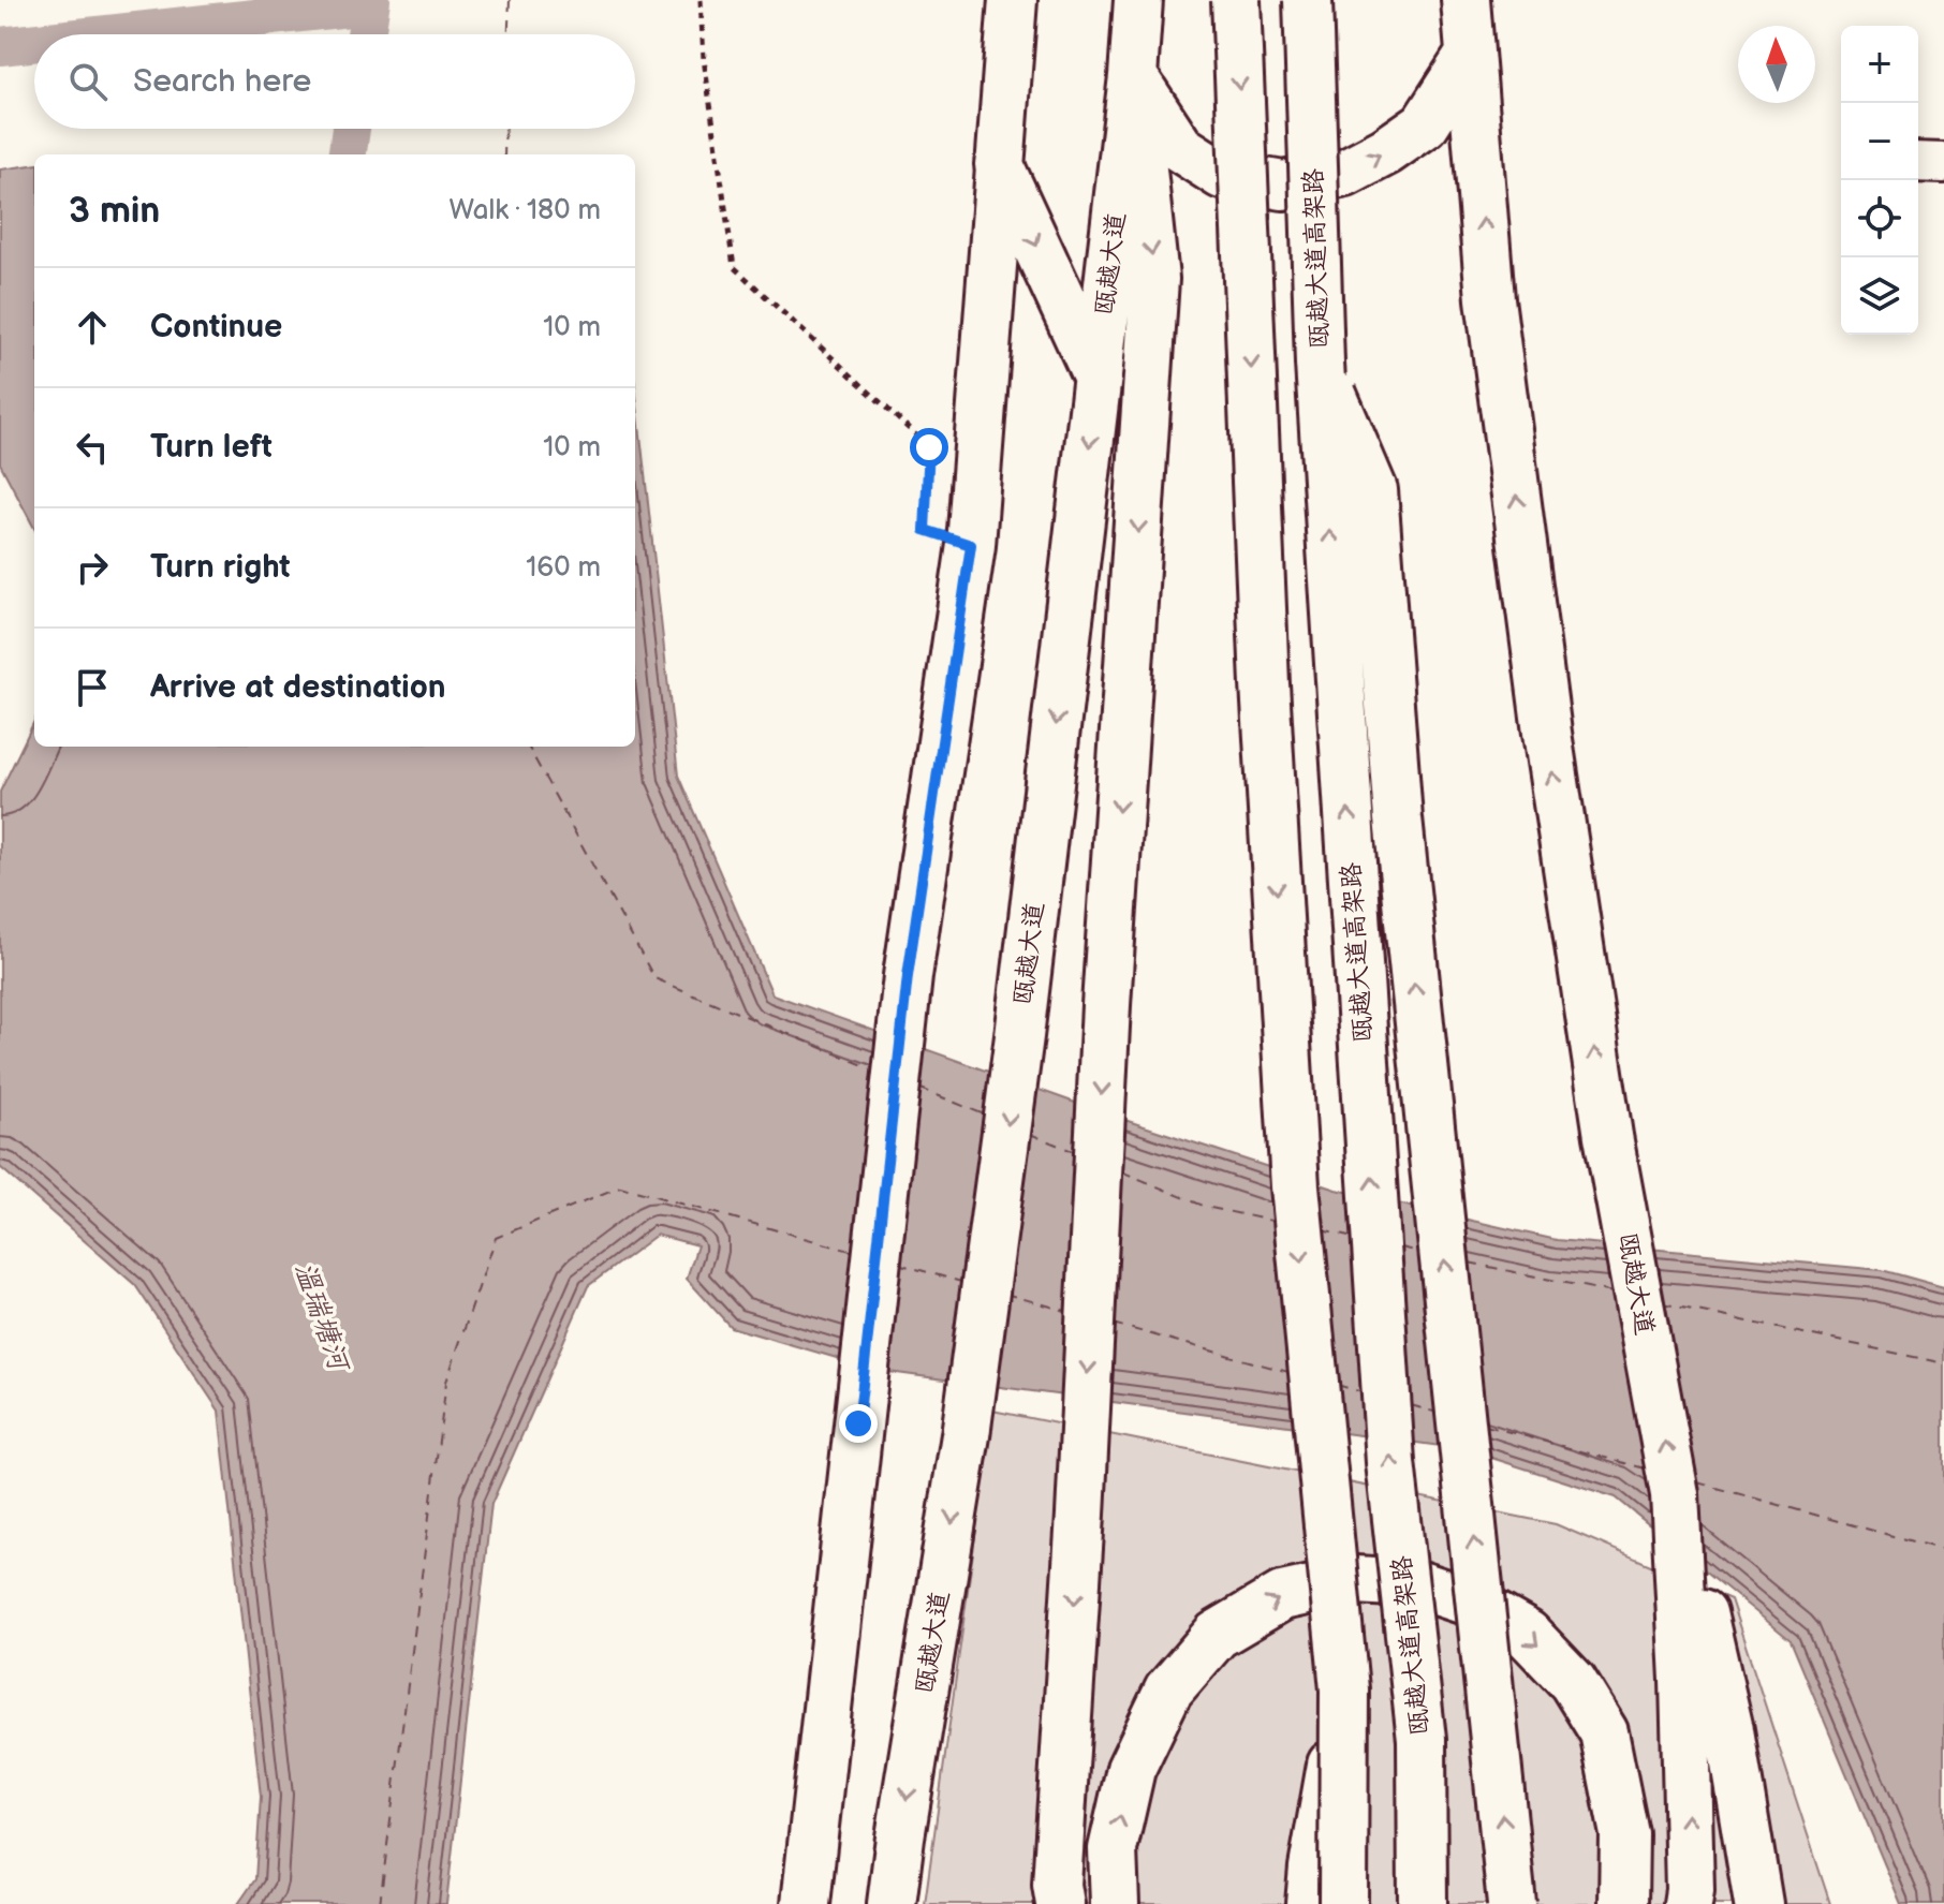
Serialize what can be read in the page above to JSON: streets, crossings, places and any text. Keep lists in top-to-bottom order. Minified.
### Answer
{"streets":{"main road":["瓯越大道高架路","瓯越大道"]},"water":["温瑞塘河"],"north":"top","page":{"map_buttons":["+","−"],"search":"Search here","heading":["3 min","Walk · 180 m"],"list":[["Continue","10 m"],["Turn left","10 m"],["Turn right","160 m"],"Arrive at destination"]}}
